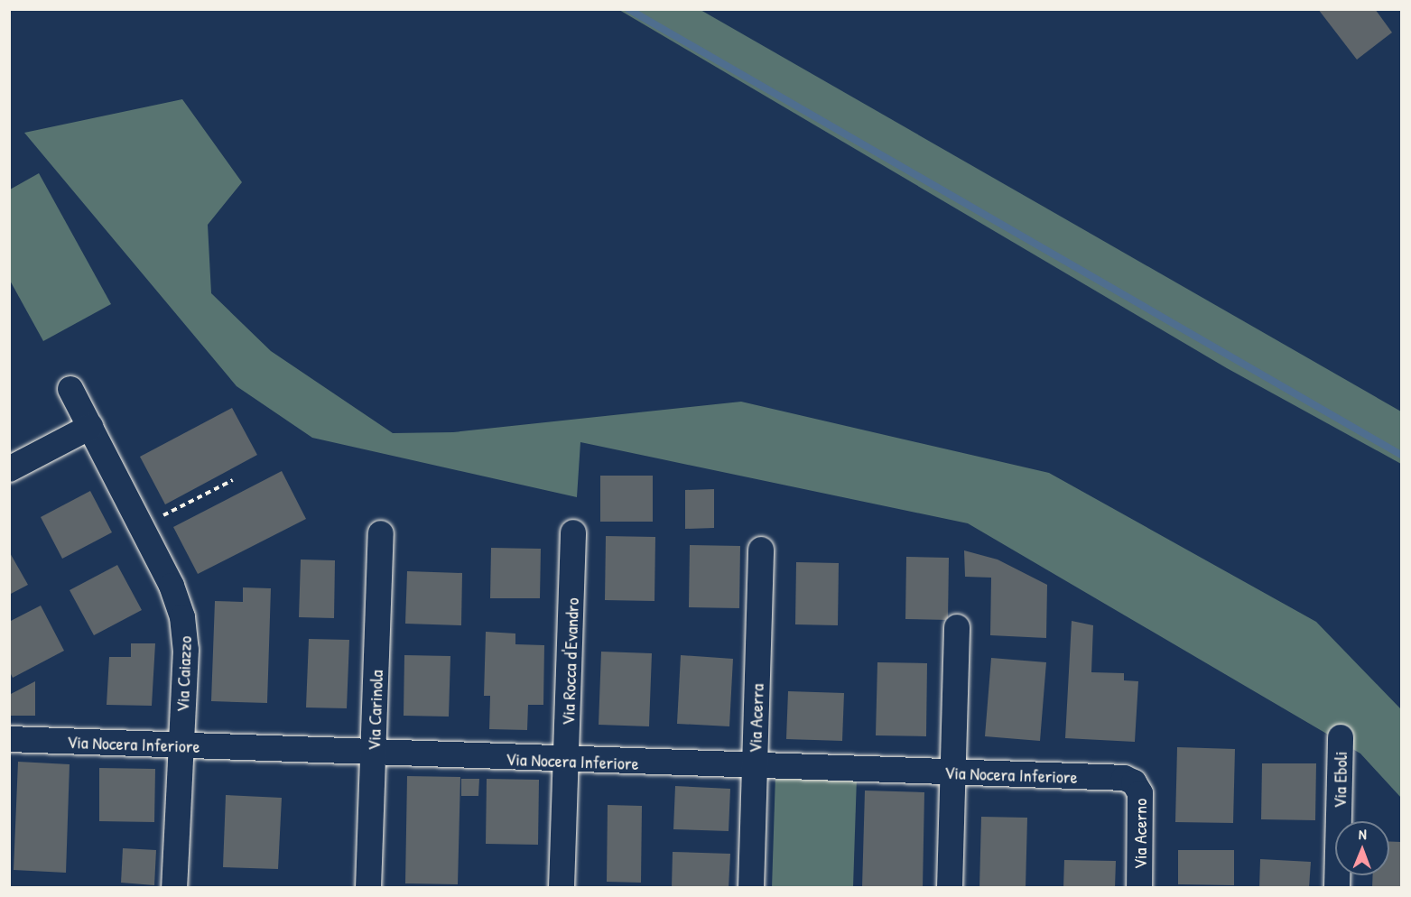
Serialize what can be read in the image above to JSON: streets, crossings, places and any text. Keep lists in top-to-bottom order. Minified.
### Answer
{"streets":{"street":["Via Rocca d'Evandro","Via Caiazzo","Via Carinola","Via Acerra","Via Nocera Inferiore","Via Eboli","Via Acerno"]},"crossings":[["Via Rocca d'Evandro","Via Nocera Inferiore"],["Via Caiazzo","Via Nocera Inferiore"],["Via Carinola","Via Nocera Inferiore"],["Via Acerra","Via Nocera Inferiore"],["Via Nocera Inferiore","Via Acerno"]],"north":"top"}
